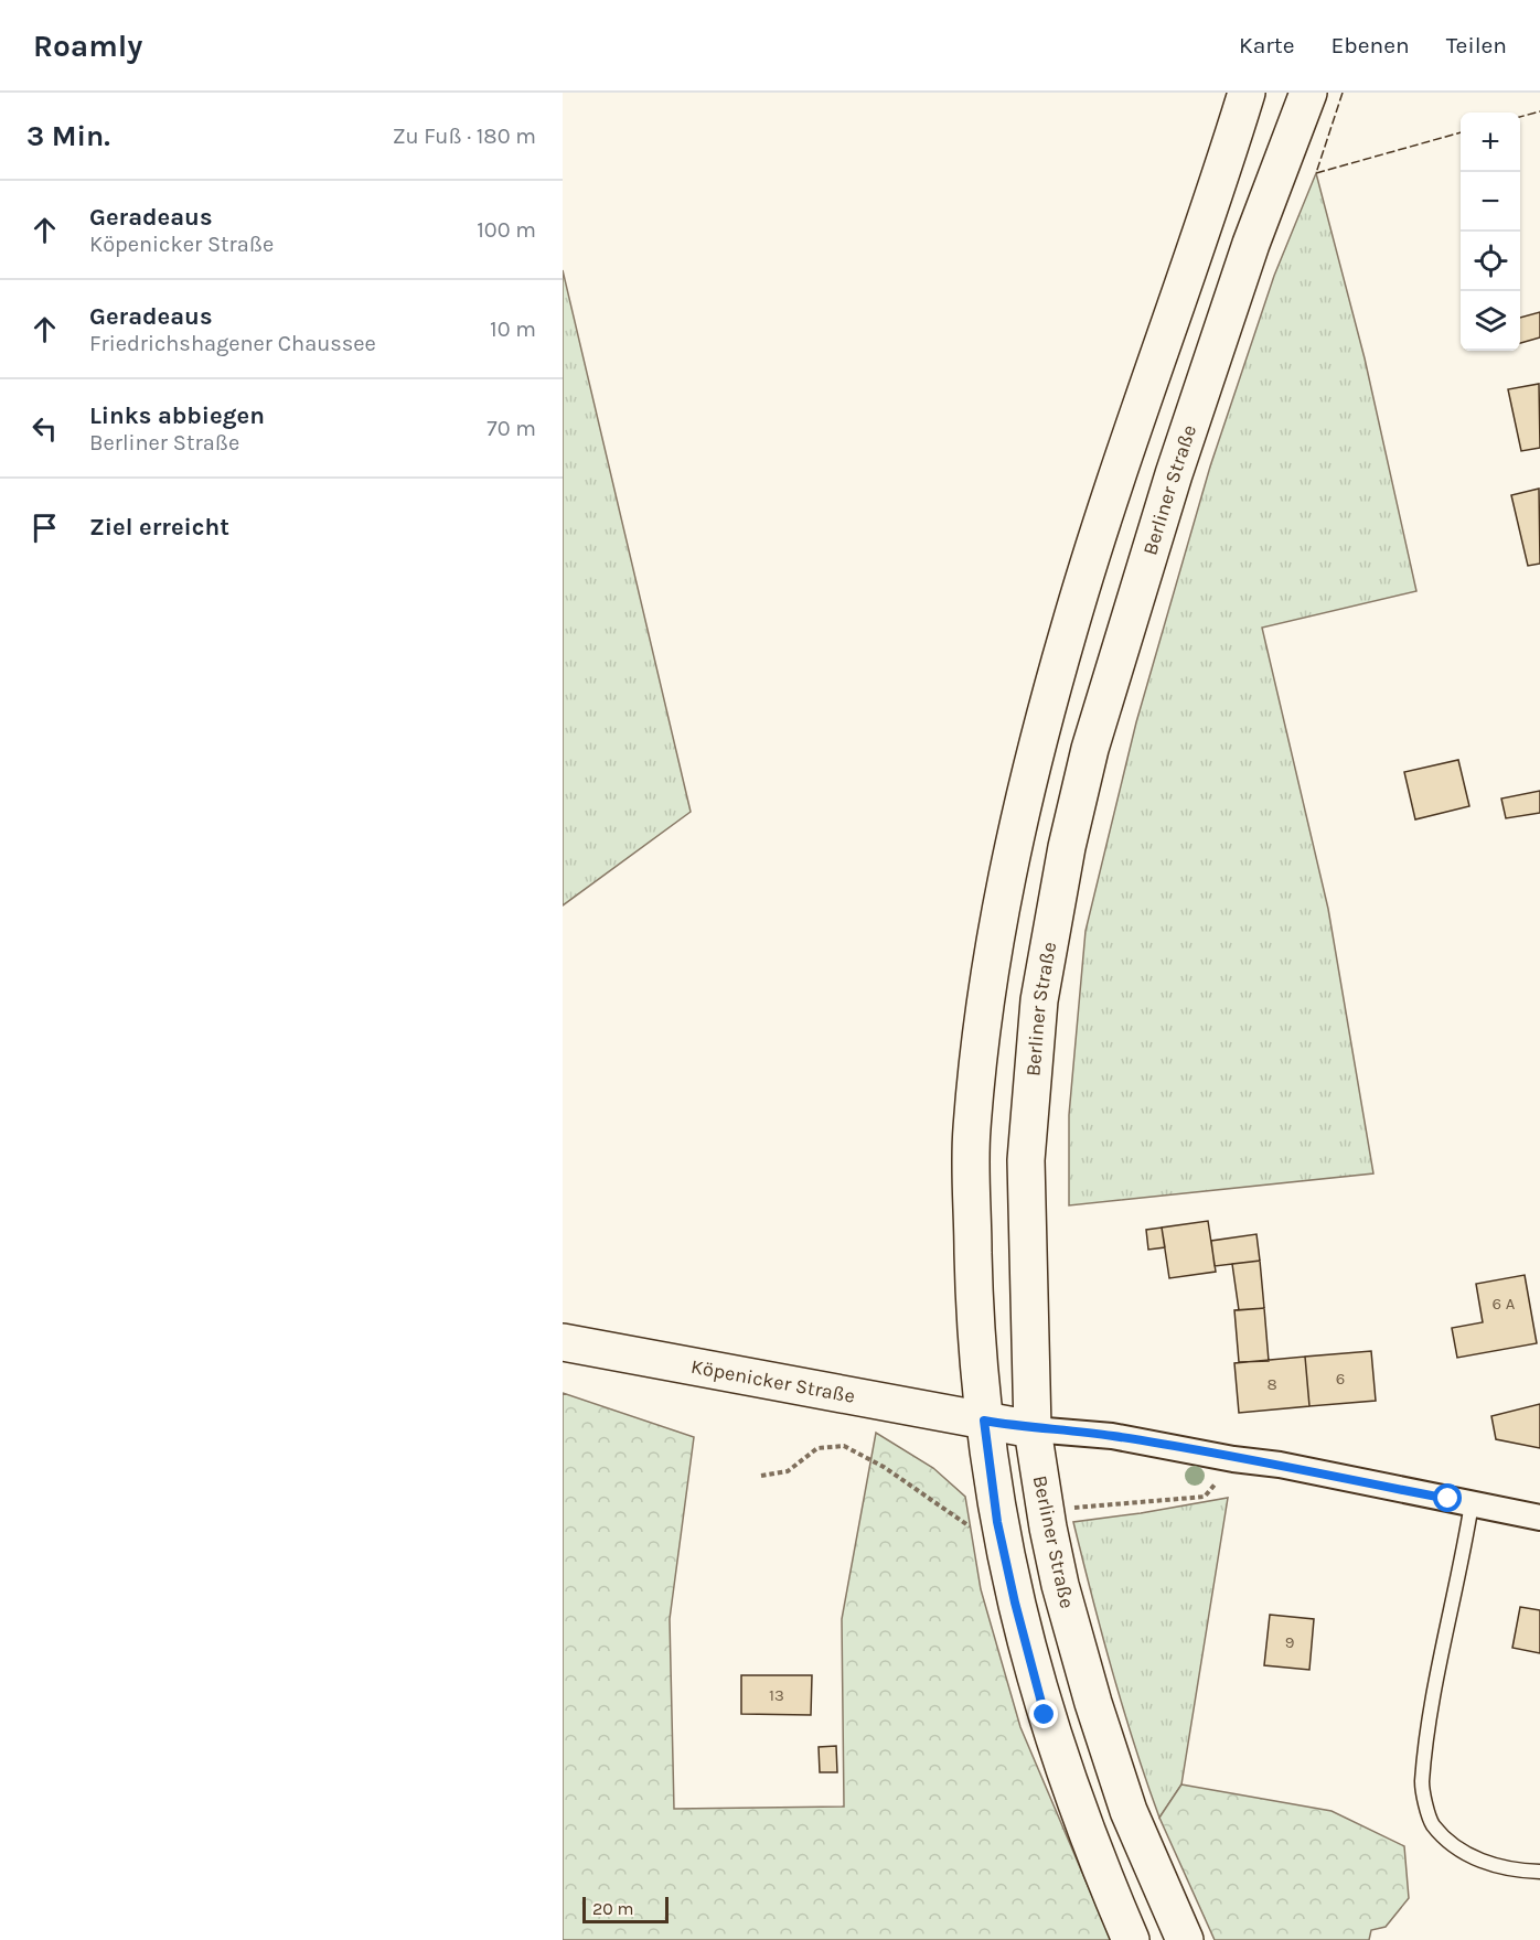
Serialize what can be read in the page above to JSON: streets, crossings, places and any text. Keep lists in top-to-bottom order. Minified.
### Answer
{"streets":{"main road":["Berliner Straße","Köpenicker Straße"]},"crossings":[["Berliner Straße","Köpenicker Straße"]],"house_numbers":["6 A","6","8","9","13"],"scale_bar":"20 m","page":{"header":"Roamly","nav":["Karte","Ebenen","Teilen"],"heading":["3 Min.","Zu Fuß · 180 m"],"map_buttons":["+","−"],"list":[["Geradeaus","Köpenicker Straße","100 m"],["Geradeaus","Friedrichshagener Chaussee","10 m"],["Links abbiegen","Berliner Straße","70 m"],"Ziel erreicht"],"scale":"20 m"}}
